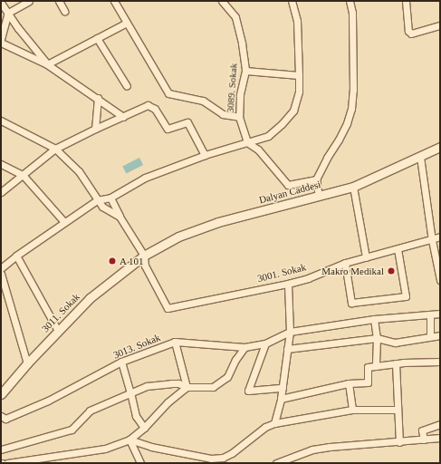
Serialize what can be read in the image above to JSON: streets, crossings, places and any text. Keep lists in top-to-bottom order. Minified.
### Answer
{"streets":{"street":["3089. Sokak","Dalyan Caddesi","3001. Sokak","3011. Sokak","3013. Sokak"]},"crossings":[["Dalyan Caddesi","3001. Sokak"],["Dalyan Caddesi","3011. Sokak"],["3001. Sokak","3011. Sokak"]],"places":["A 101","Makro Medikal"]}
